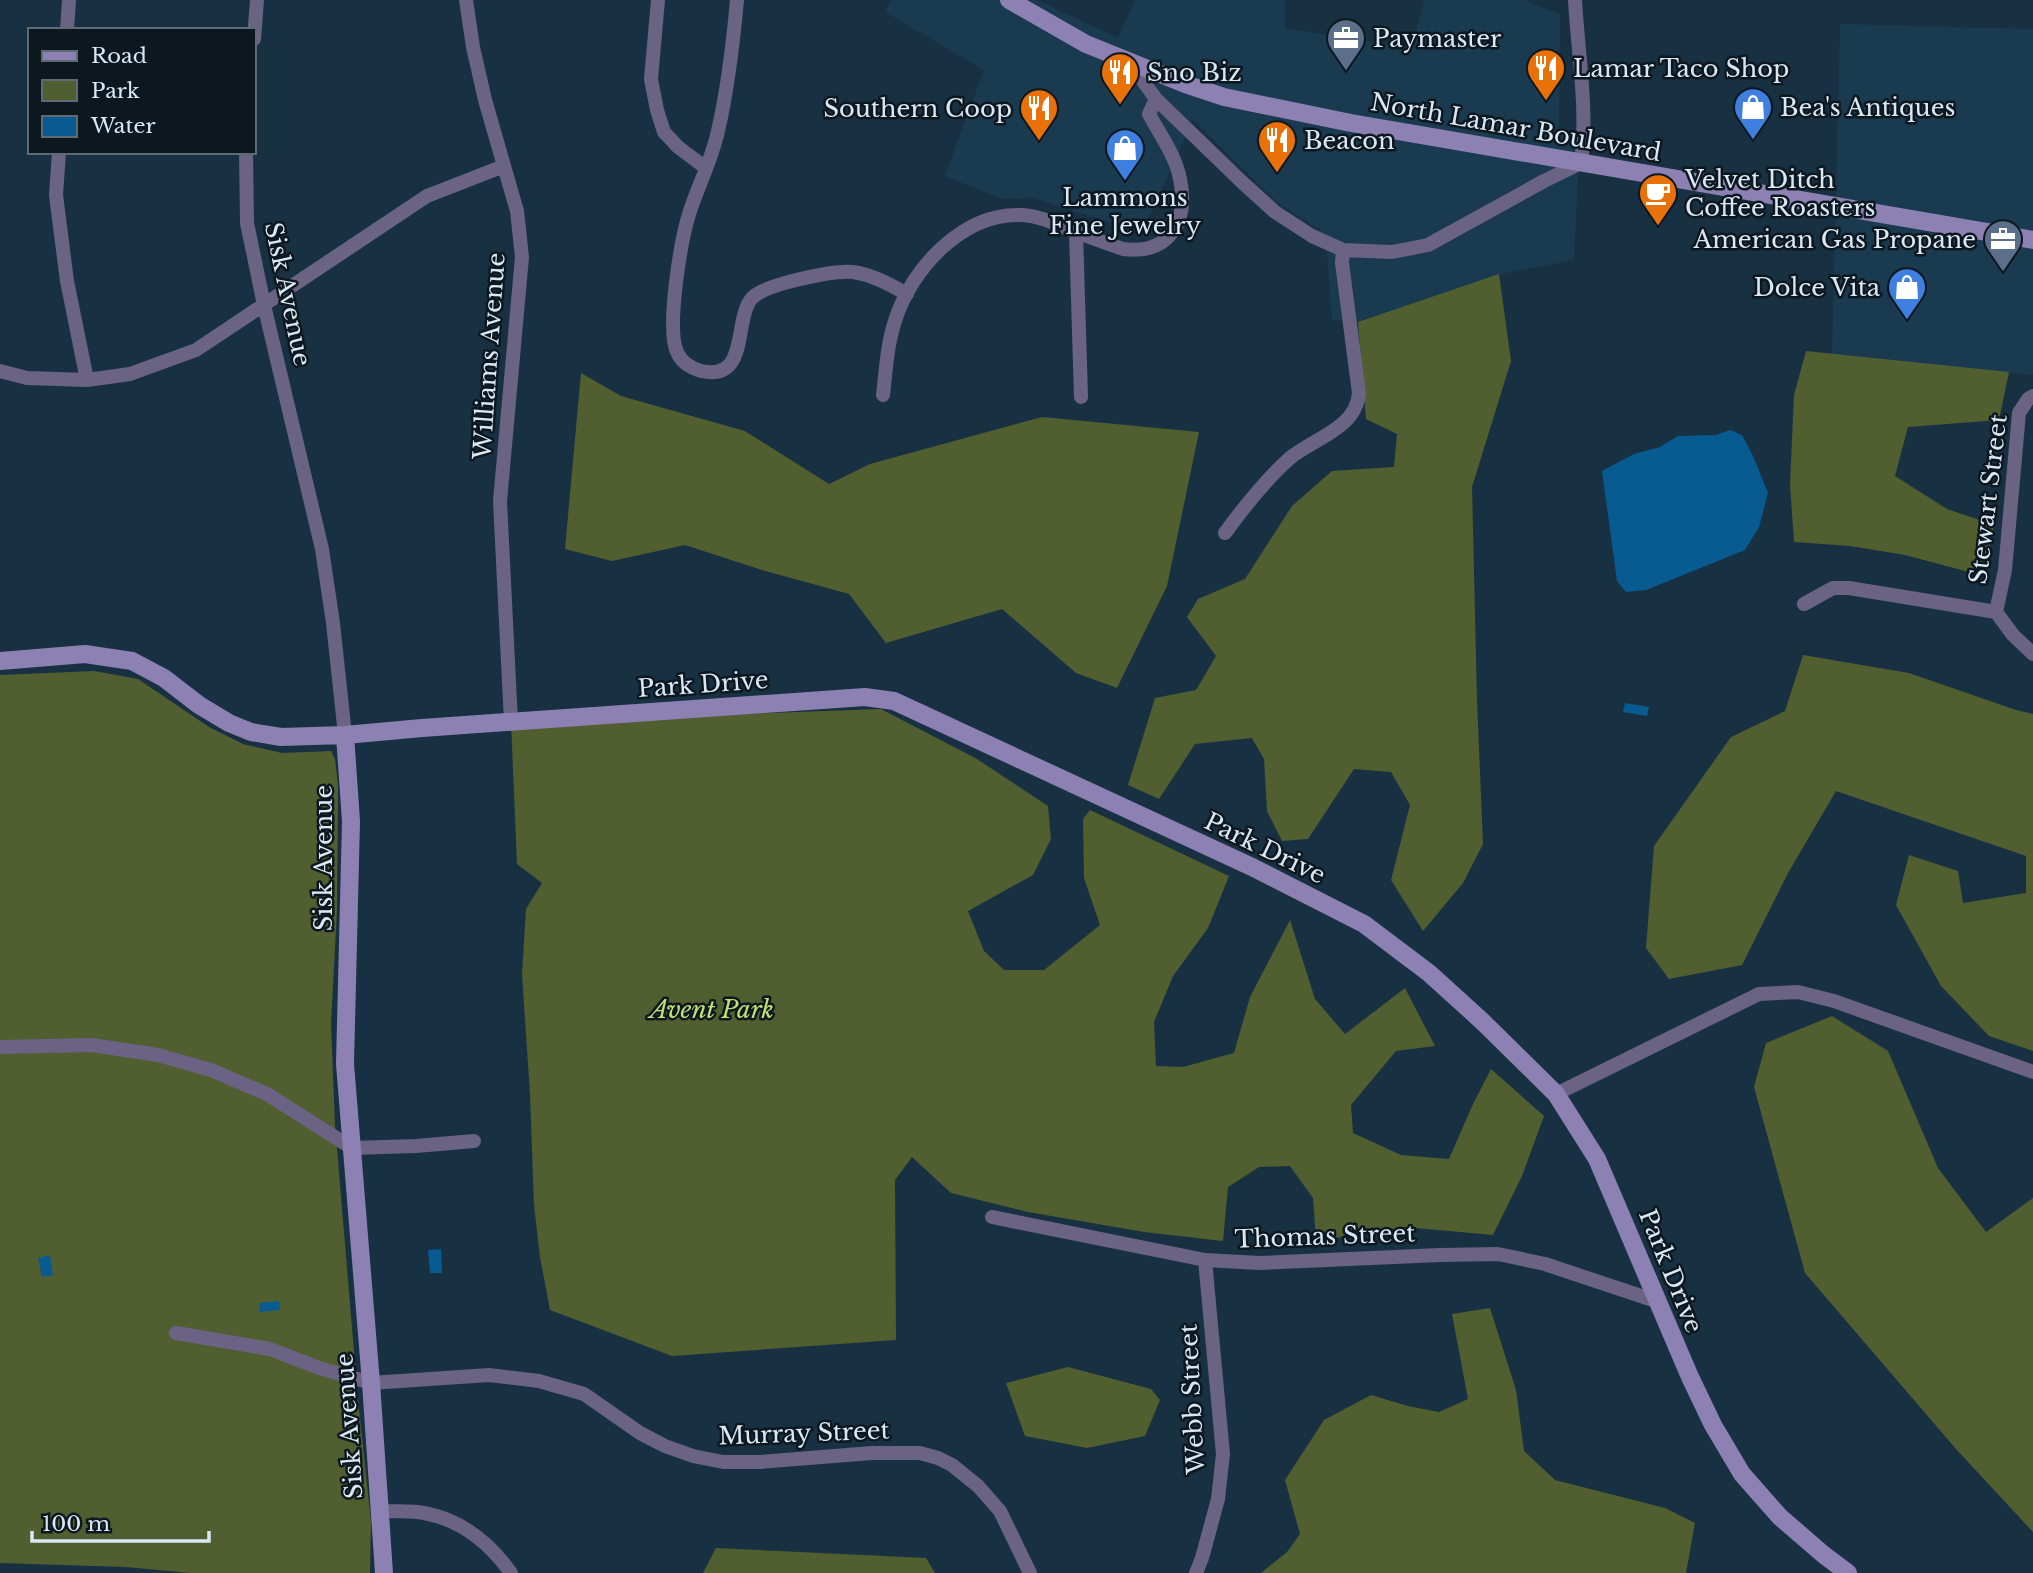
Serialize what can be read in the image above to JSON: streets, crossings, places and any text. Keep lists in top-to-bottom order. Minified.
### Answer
{"streets":{"street":["North Lamar Boulevard","Sisk Avenue","Williams Avenue","Stewart Street","Park Drive","Thomas Street","Webb Street","Murray Street"]},"crossings":[["Sisk Avenue","Park Drive"],["Sisk Avenue","Murray Street"],["Williams Avenue","Park Drive"],["Park Drive","Thomas Street"],["Thomas Street","Webb Street"]],"parks":["Avent Park"],"places":{"office":["Paymaster","American Gas Propane"],"restaurant":["Lamar Taco Shop","Sno Biz","Southern Coop","Beacon"],"shop":["Bea's Antiques","Lammons Fine Jewelry","Dolce Vita"],"cafe":["Velvet Ditch Coffee Roasters"]},"legend":["Road","Park","Water"],"scale_bar":"100 m"}
